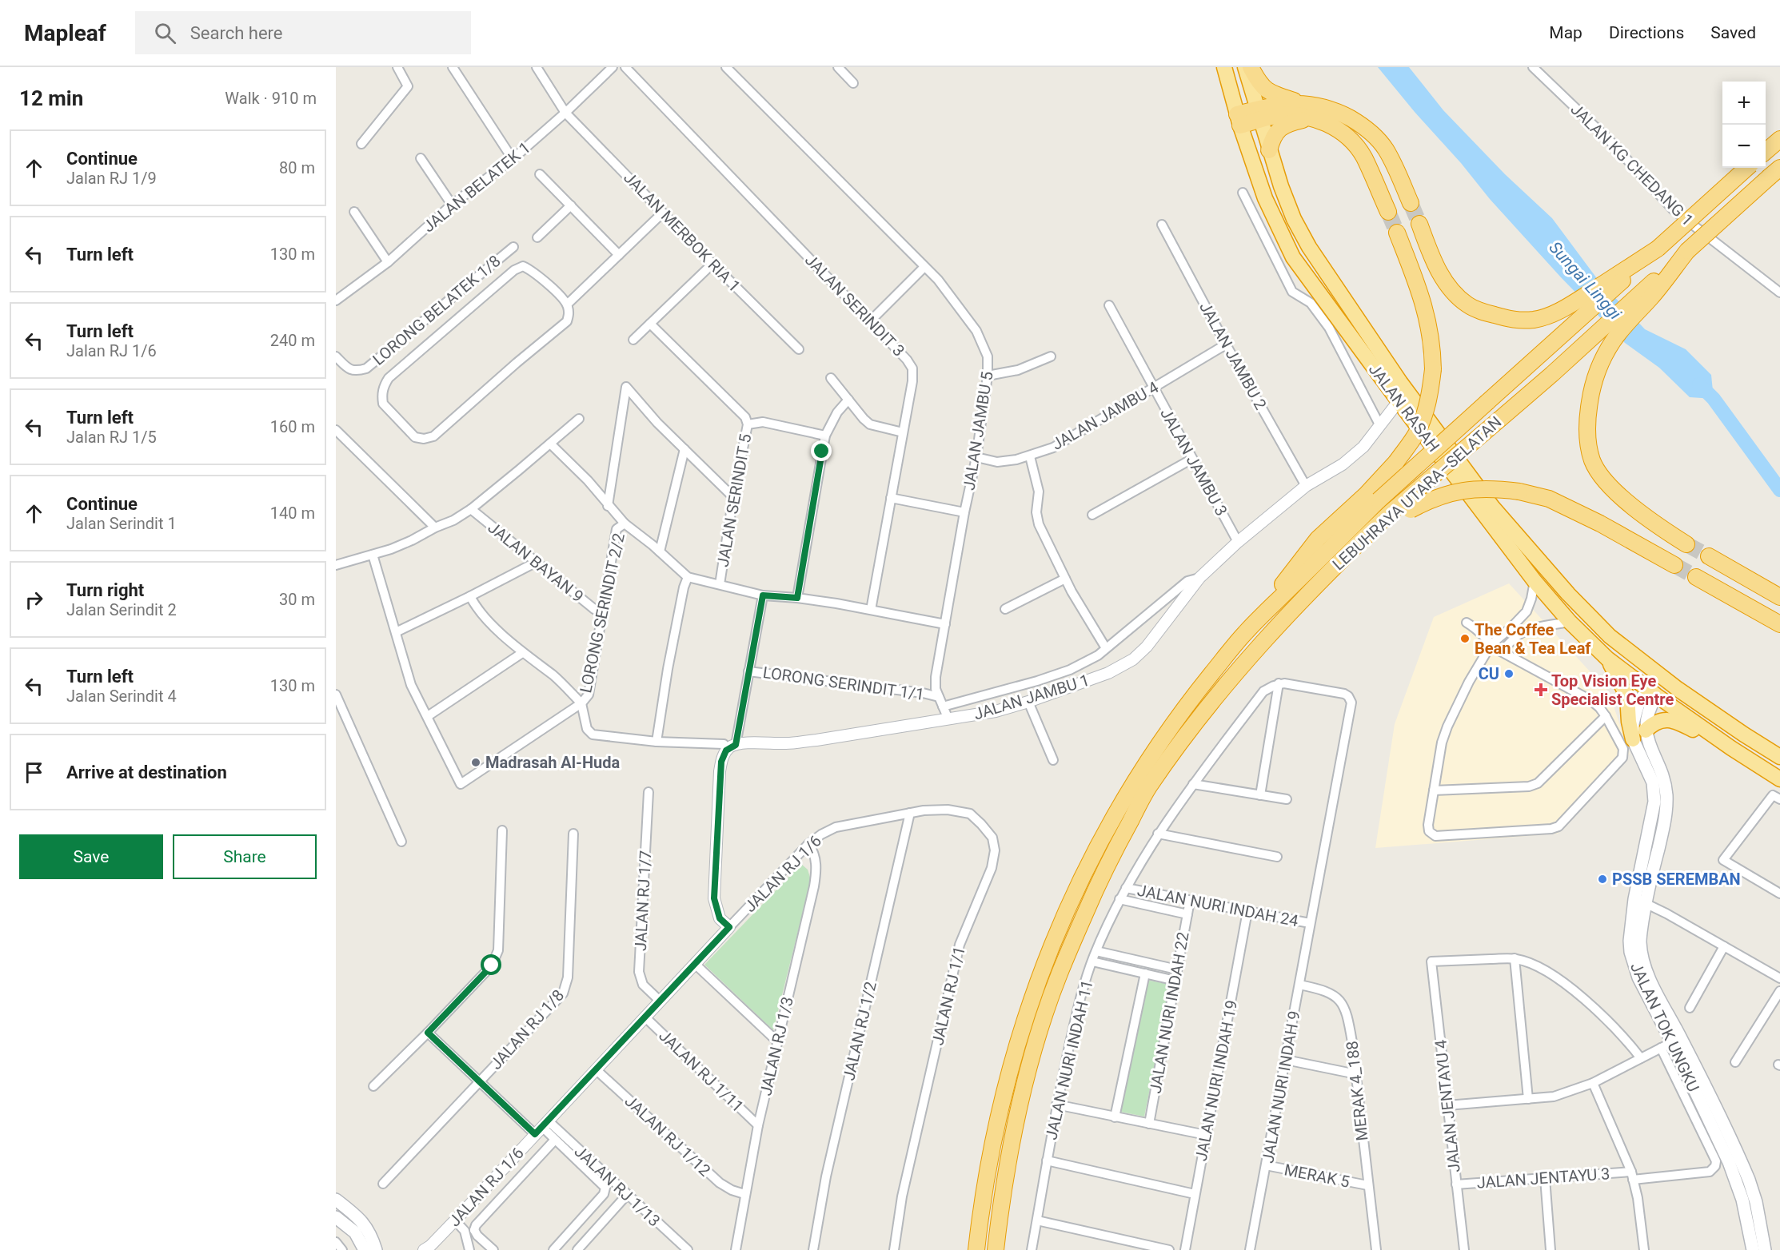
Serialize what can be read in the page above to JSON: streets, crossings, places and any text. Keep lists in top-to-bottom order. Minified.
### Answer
{"streets":{"highway":["JALAN RASAH","LEBUHRAYA UTARA–SELATAN"],"main road":["JALAN TOK UNGKU"],"street":["JALAN KG CHEDANG 1","JALAN BELATEK 1","JALAN MERBOK RIA 1","JALAN SERINDIT 3","LORONG BELATEK 1/8","JALAN JAMBU 2","JALAN JAMBU 4","JALAN JAMBU 5","JALAN JAMBU 3","JALAN SERINDIT 5","JALAN BAYAN 9","LORONG SERINDIT 2/2","LORONG SERINDIT 1/1","JALAN JAMBU 1","JALAN RJ 1/6","JALAN RJ 1/7","JALAN NURI INDAH 24","JALAN RJ 1/1","JALAN NURI INDAH 22","JALAN RJ 1/8","JALAN RJ 1/2","JALAN RJ 1/3","JALAN NURI INDAH 11","JALAN RJ 1/11","JALAN NURI INDAH 19","JALAN NURI INDAH 9","MERAK 4_188","JALAN JENTAYU 4","JALAN RJ 1/12","MERAK 5","JALAN JENTAYU 3","JALAN RJ 1/13"]},"crossings":[["JALAN BELATEK 1","JALAN MERBOK RIA 1"],["JALAN JAMBU 2","JALAN JAMBU 4"],["JALAN JAMBU 2","JALAN JAMBU 1"],["JALAN RASAH","JALAN JAMBU 1"],["JALAN RASAH","JALAN TOK UNGKU"],["JALAN JAMBU 4","JALAN JAMBU 5"],["JALAN JAMBU 4","JALAN JAMBU 3"],["JALAN JAMBU 5","LORONG SERINDIT 1/1"],["JALAN JAMBU 5","JALAN JAMBU 1"],["JALAN JAMBU 3","JALAN JAMBU 1"],["JALAN BAYAN 9","LORONG SERINDIT 2/2"],["LORONG SERINDIT 2/2","JALAN JAMBU 1"],["JALAN RJ 1/6","JALAN RJ 1/7"],["JALAN RJ 1/6","JALAN RJ 1/1"],["JALAN RJ 1/6","JALAN RJ 1/2"],["JALAN RJ 1/6","JALAN RJ 1/3"],["JALAN RJ 1/6","JALAN RJ 1/11"],["JALAN RJ 1/6","JALAN RJ 1/12"],["JALAN RJ 1/6","JALAN RJ 1/13"],["JALAN NURI INDAH 24","JALAN NURI INDAH 22"],["JALAN NURI INDAH 24","JALAN NURI INDAH 11"],["JALAN NURI INDAH 24","JALAN NURI INDAH 19"],["JALAN NURI INDAH 24","JALAN NURI INDAH 9"],["JALAN RJ 1/1","JALAN RJ 1/2"],["JALAN RJ 1/3","JALAN RJ 1/11"],["JALAN RJ 1/3","JALAN RJ 1/12"],["JALAN NURI INDAH 11","JALAN NURI INDAH 9"],["JALAN NURI INDAH 9","MERAK 4_188"],["JALAN NURI INDAH 9","MERAK 5"],["MERAK 4_188","MERAK 5"],["JALAN JENTAYU 4","JALAN JENTAYU 3"]],"water":["Sungai Linggi"],"places":{"other":["The Coffee Bean & Tea Leaf","CU","Madrasah Al-Huda","PSSB SEREMBAN"],"health":["Top Vision Eye Specialist Centre"]},"page":{"header":"Mapleaf","search":"Search here","nav":["Map","Directions","Saved"],"heading":["12 min","Walk · 910 m"],"map_buttons":["+","−"],"list":[["Continue","Jalan RJ 1/9","80 m"],["Turn left","130 m"],["Turn left","Jalan RJ 1/6","240 m"],["Turn left","Jalan RJ 1/5","160 m"],["Continue","Jalan Serindit 1","140 m"],["Turn right","Jalan Serindit 2","30 m"],["Turn left","Jalan Serindit 4","130 m"],"Arrive at destination"],"buttons":["Save","Share"]}}
